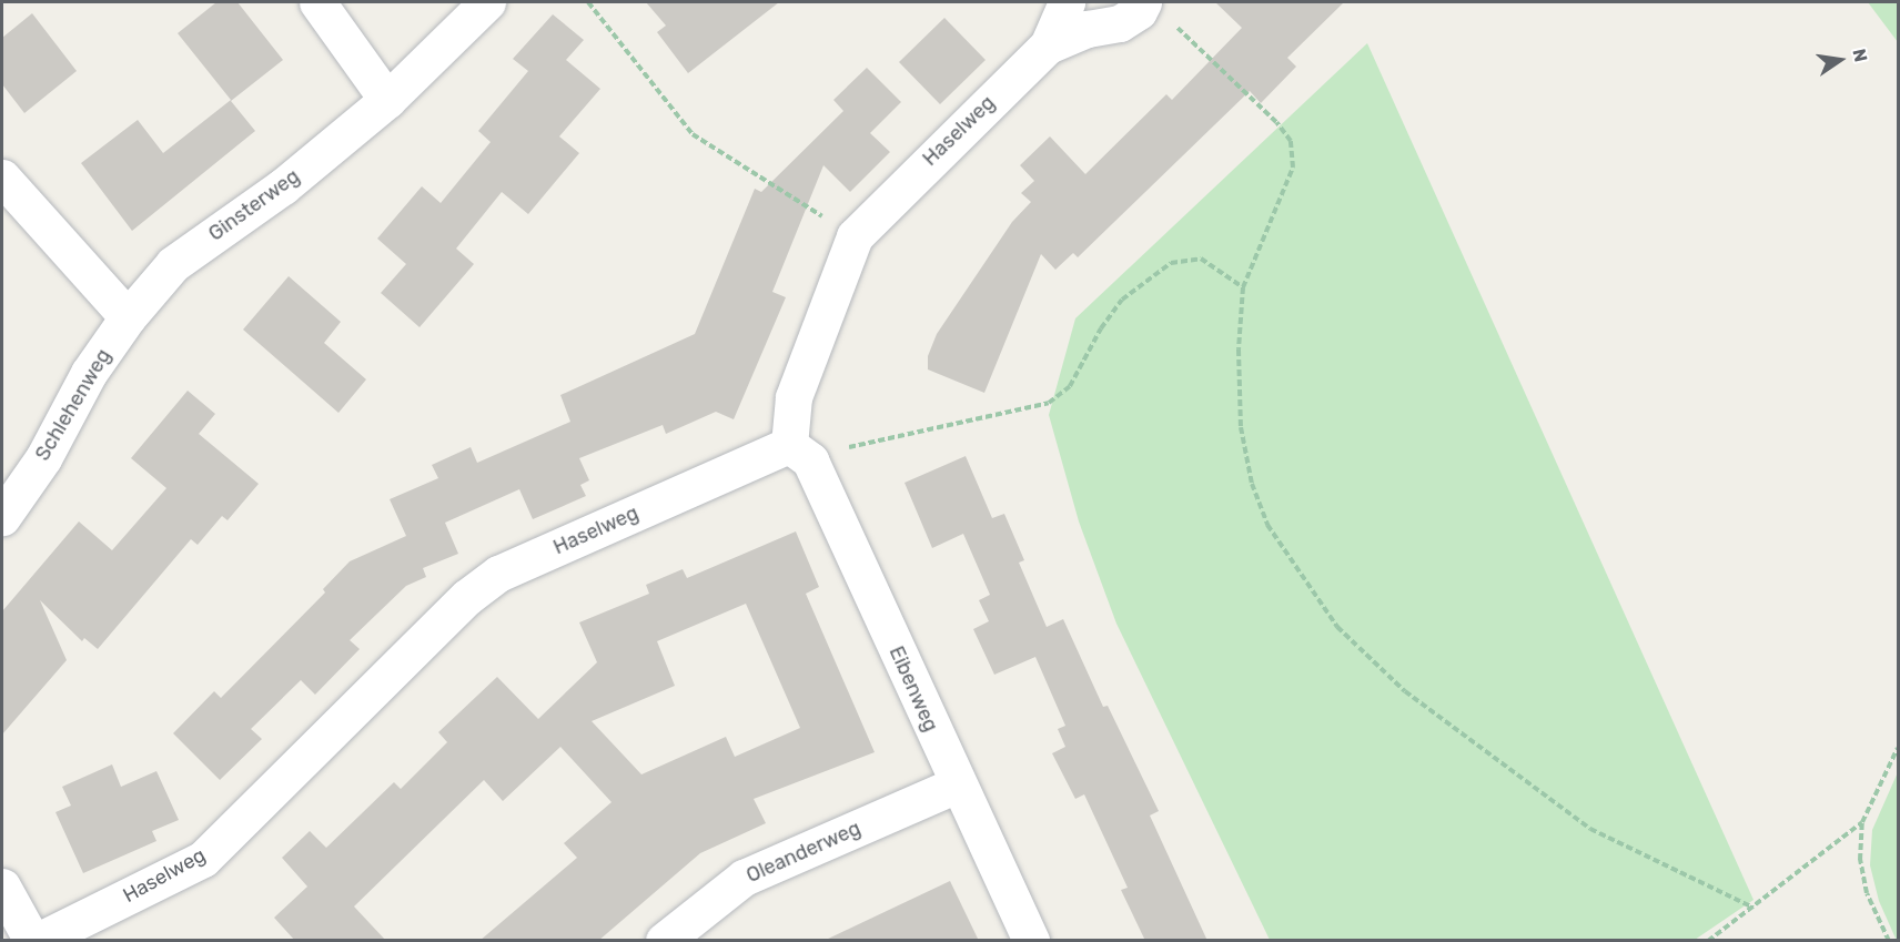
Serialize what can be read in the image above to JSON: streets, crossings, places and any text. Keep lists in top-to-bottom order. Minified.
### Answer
{"streets":{"street":["Haselweg","Ginsterweg","Schlehenweg","Eibenweg","Oleanderweg"]},"crossings":[["Haselweg","Eibenweg"],["Ginsterweg","Schlehenweg"],["Eibenweg","Oleanderweg"]],"north":"right"}
